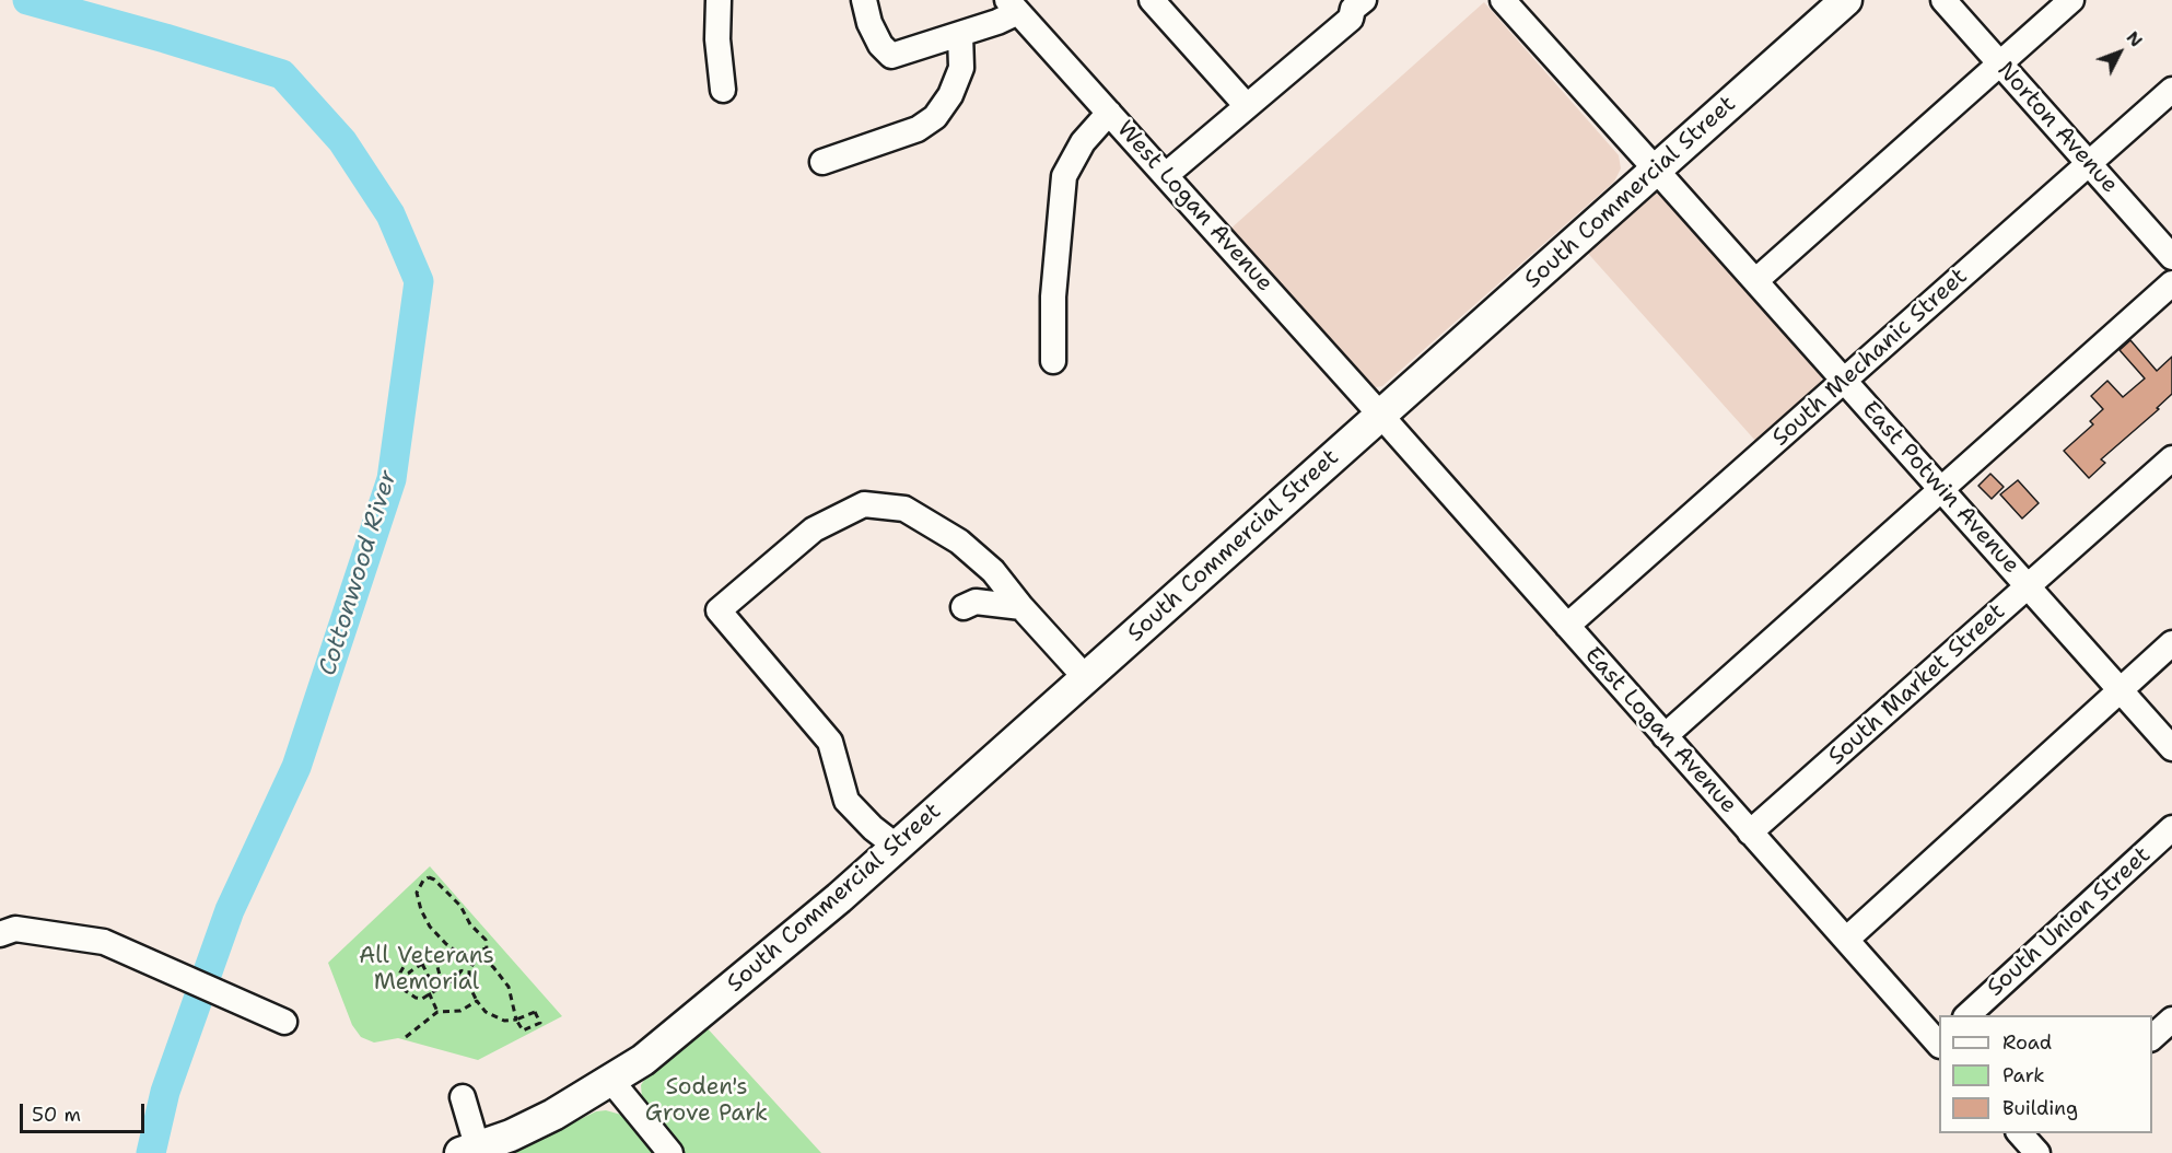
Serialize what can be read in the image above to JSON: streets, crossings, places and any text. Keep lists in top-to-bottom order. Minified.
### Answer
{"streets":{"main road":["South Commercial Street"],"street":["Norton Avenue","West Logan Avenue","South Mechanic Street","East Potwin Avenue","South Market Street","East Logan Avenue","South Union Street"]},"crossings":[["Norton Avenue","South Mechanic Street"],["South Commercial Street","West Logan Avenue"],["South Commercial Street","East Potwin Avenue"],["South Commercial Street","East Logan Avenue"],["West Logan Avenue","East Logan Avenue"],["South Mechanic Street","East Potwin Avenue"],["South Mechanic Street","East Logan Avenue"],["East Potwin Avenue","South Market Street"],["South Market Street","East Logan Avenue"]],"water":["Cottonwood River"],"parks":["All Veterans Memorial","Soden's Grove Park"],"legend":["Road","Park","Building"],"scale_bar":"50 m","north":"top right"}
